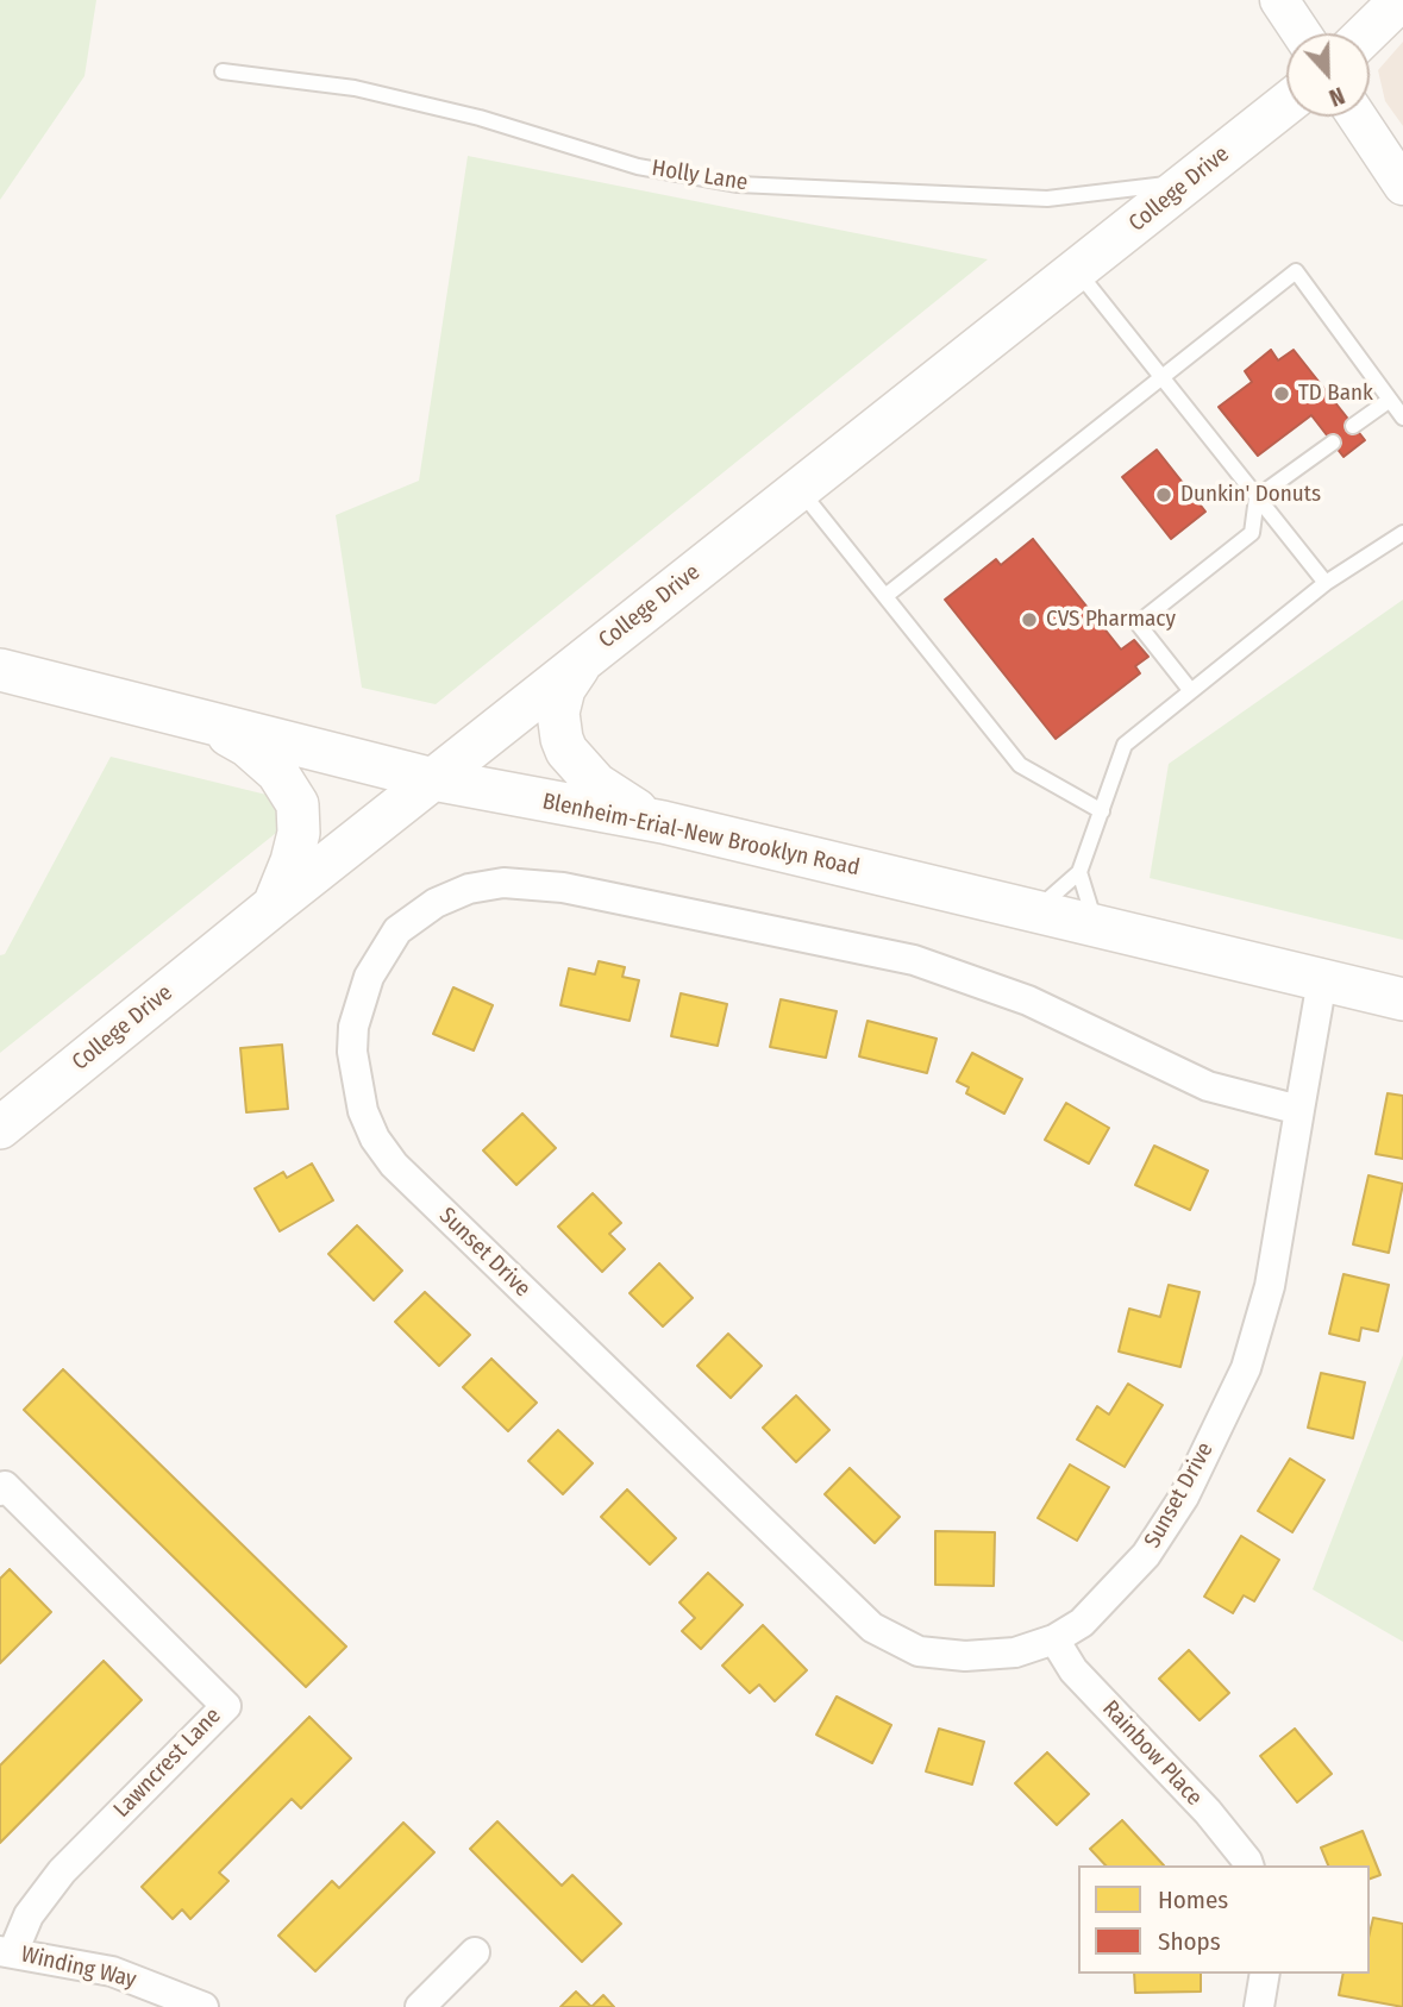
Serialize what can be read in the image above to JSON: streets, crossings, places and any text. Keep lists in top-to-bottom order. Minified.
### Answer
{"streets":{"main road":["College Drive","Blenheim-Erial-New Brooklyn Road"],"street":["Sunset Drive","Rainbow Place","Lawncrest Lane","Winding Way"],"lane":["Holly Lane"]},"crossings":[["Holly Lane","College Drive"],["College Drive","Blenheim-Erial-New Brooklyn Road"],["Blenheim-Erial-New Brooklyn Road","Sunset Drive"],["Sunset Drive","Rainbow Place"],["Lawncrest Lane","Winding Way"]],"places":["TD Bank","Dunkin' Donuts","CVS Pharmacy"],"legend":["Homes","Shops"],"north":"bottom"}
